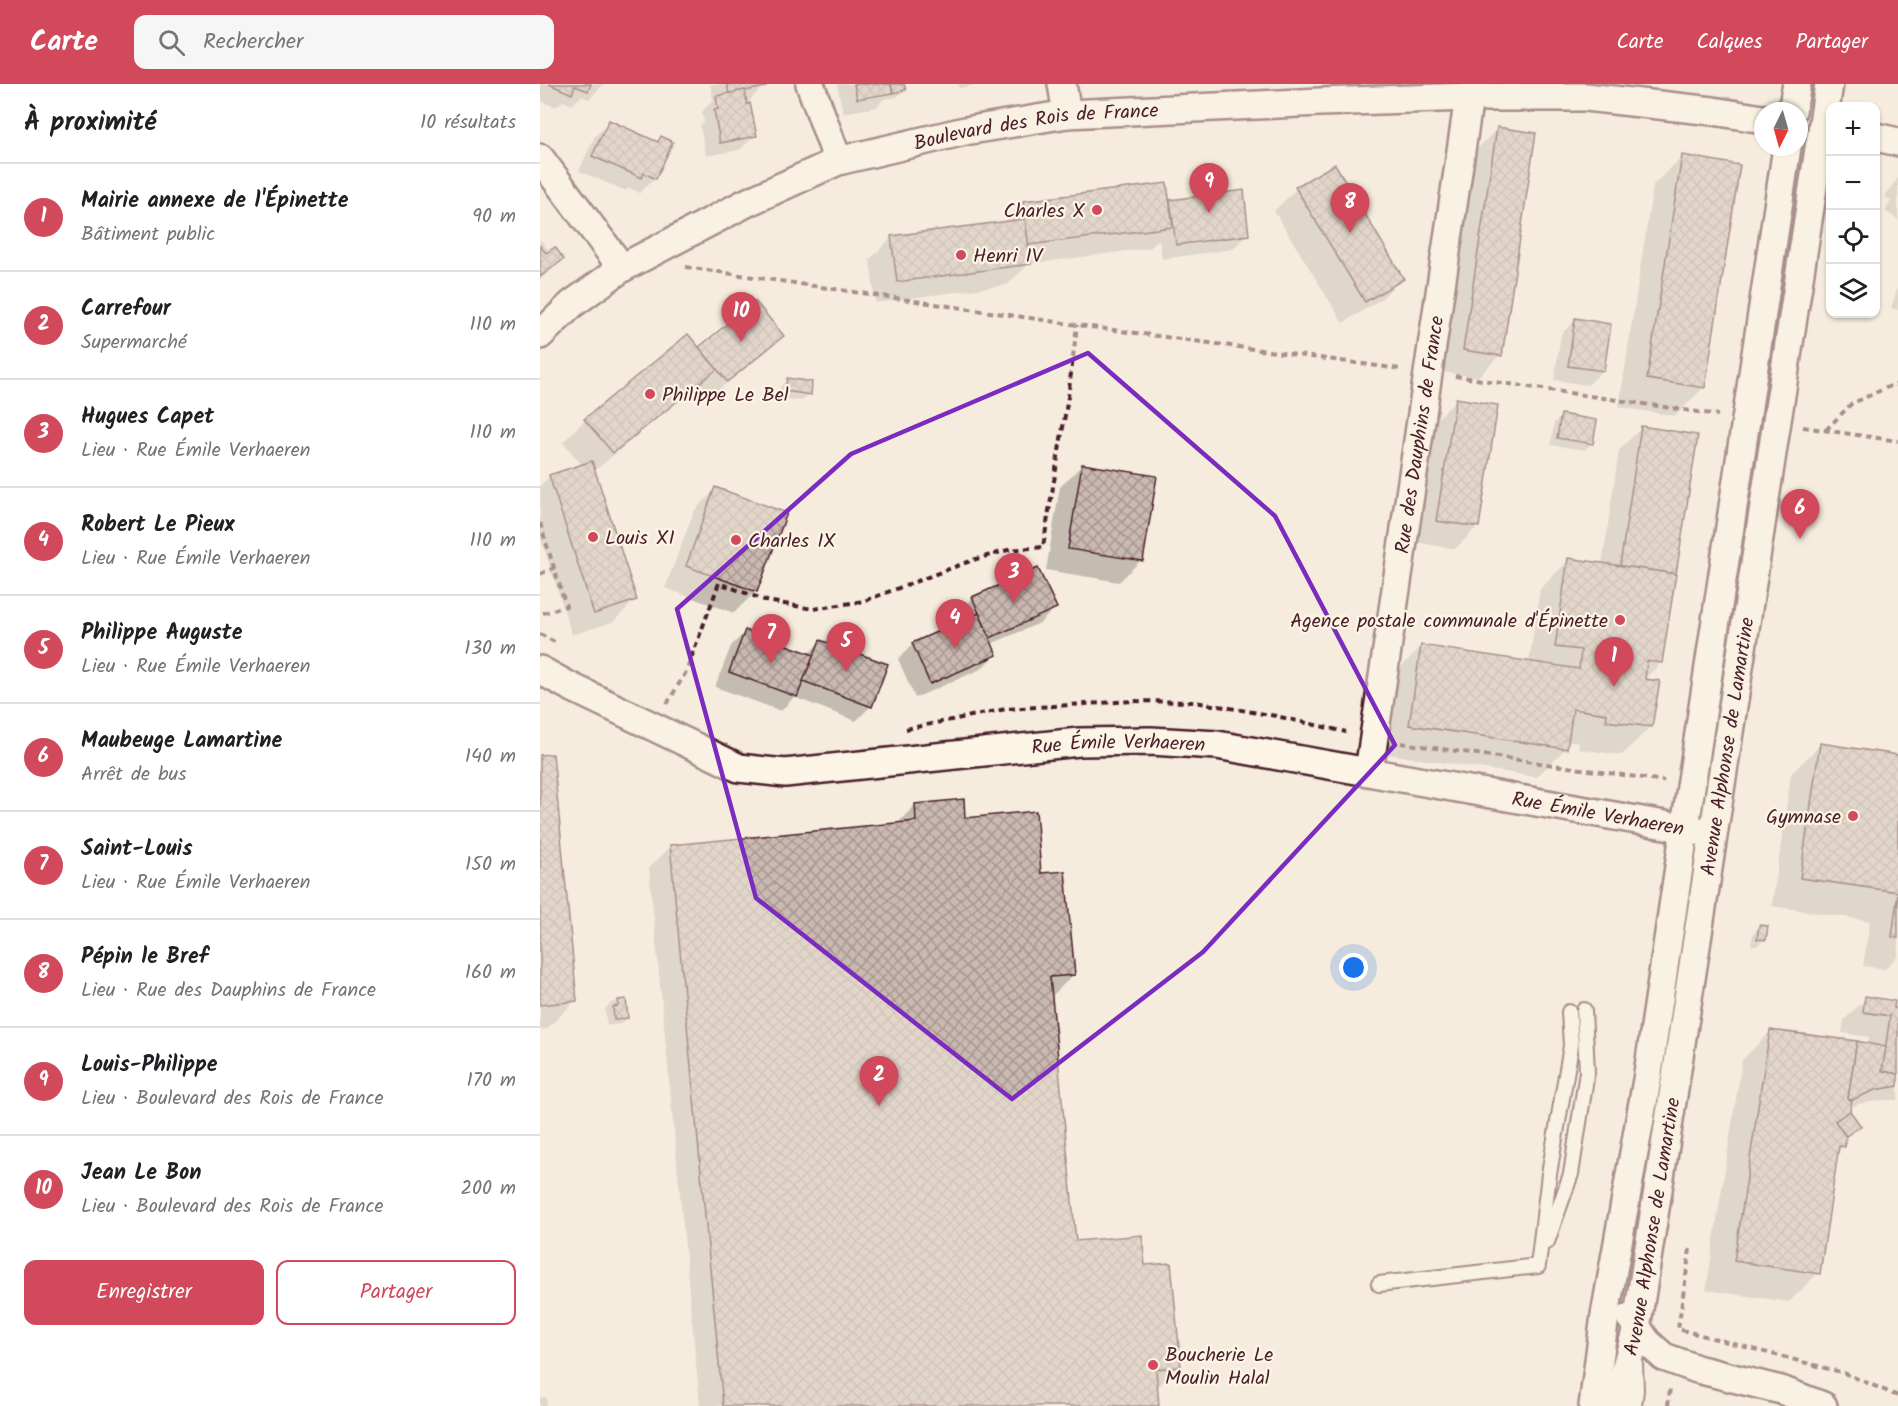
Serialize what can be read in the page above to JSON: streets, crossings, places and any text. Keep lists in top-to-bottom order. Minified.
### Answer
{"streets":{"street":["Boulevard des Rois de France","Rue des Dauphins de France","Rue Émile Verhaeren","Avenue Alphonse de Lamartine"]},"crossings":[["Boulevard des Rois de France","Rue des Dauphins de France"],["Rue des Dauphins de France","Rue Émile Verhaeren"],["Rue Émile Verhaeren","Avenue Alphonse de Lamartine"]],"places":["Charles X","Henri IV","Philippe Le Bel","Louis XI","Charles IX","Agence postale communale d'Épinette","Gymnase","Boucherie Le Moulin Halal"],"north":"bottom","page":{"header":"Carte","search":"Rechercher","nav":["Carte","Calques","Partager"],"heading":["À proximité","10 résultats"],"map_buttons":["+","−"],"list":[{"mark":"1","name":"Mairie annexe de l'Épinette","note":"Bâtiment public","value":"90 m"},{"mark":"2","name":"Carrefour","note":"Supermarché","value":"110 m"},{"mark":"3","name":"Hugues Capet","note":"Lieu · Rue Émile Verhaeren","value":"110 m"},{"mark":"4","name":"Robert Le Pieux","note":"Lieu · Rue Émile Verhaeren","value":"110 m"},{"mark":"5","name":"Philippe Auguste","note":"Lieu · Rue Émile Verhaeren","value":"130 m"},{"mark":"6","name":"Maubeuge Lamartine","note":"Arrêt de bus","value":"140 m"},{"mark":"7","name":"Saint-Louis","note":"Lieu · Rue Émile Verhaeren","value":"150 m"},{"mark":"8","name":"Pépin le Bref","note":"Lieu · Rue des Dauphins de France","value":"160 m"},{"mark":"9","name":"Louis-Philippe","note":"Lieu · Boulevard des Rois de France","value":"170 m"},{"mark":"10","name":"Jean Le Bon","note":"Lieu · Boulevard des Rois de France","value":"200 m"}],"pins":["9","8","10","6","3","4","7","5","1","2"],"buttons":["Enregistrer","Partager"]}}
